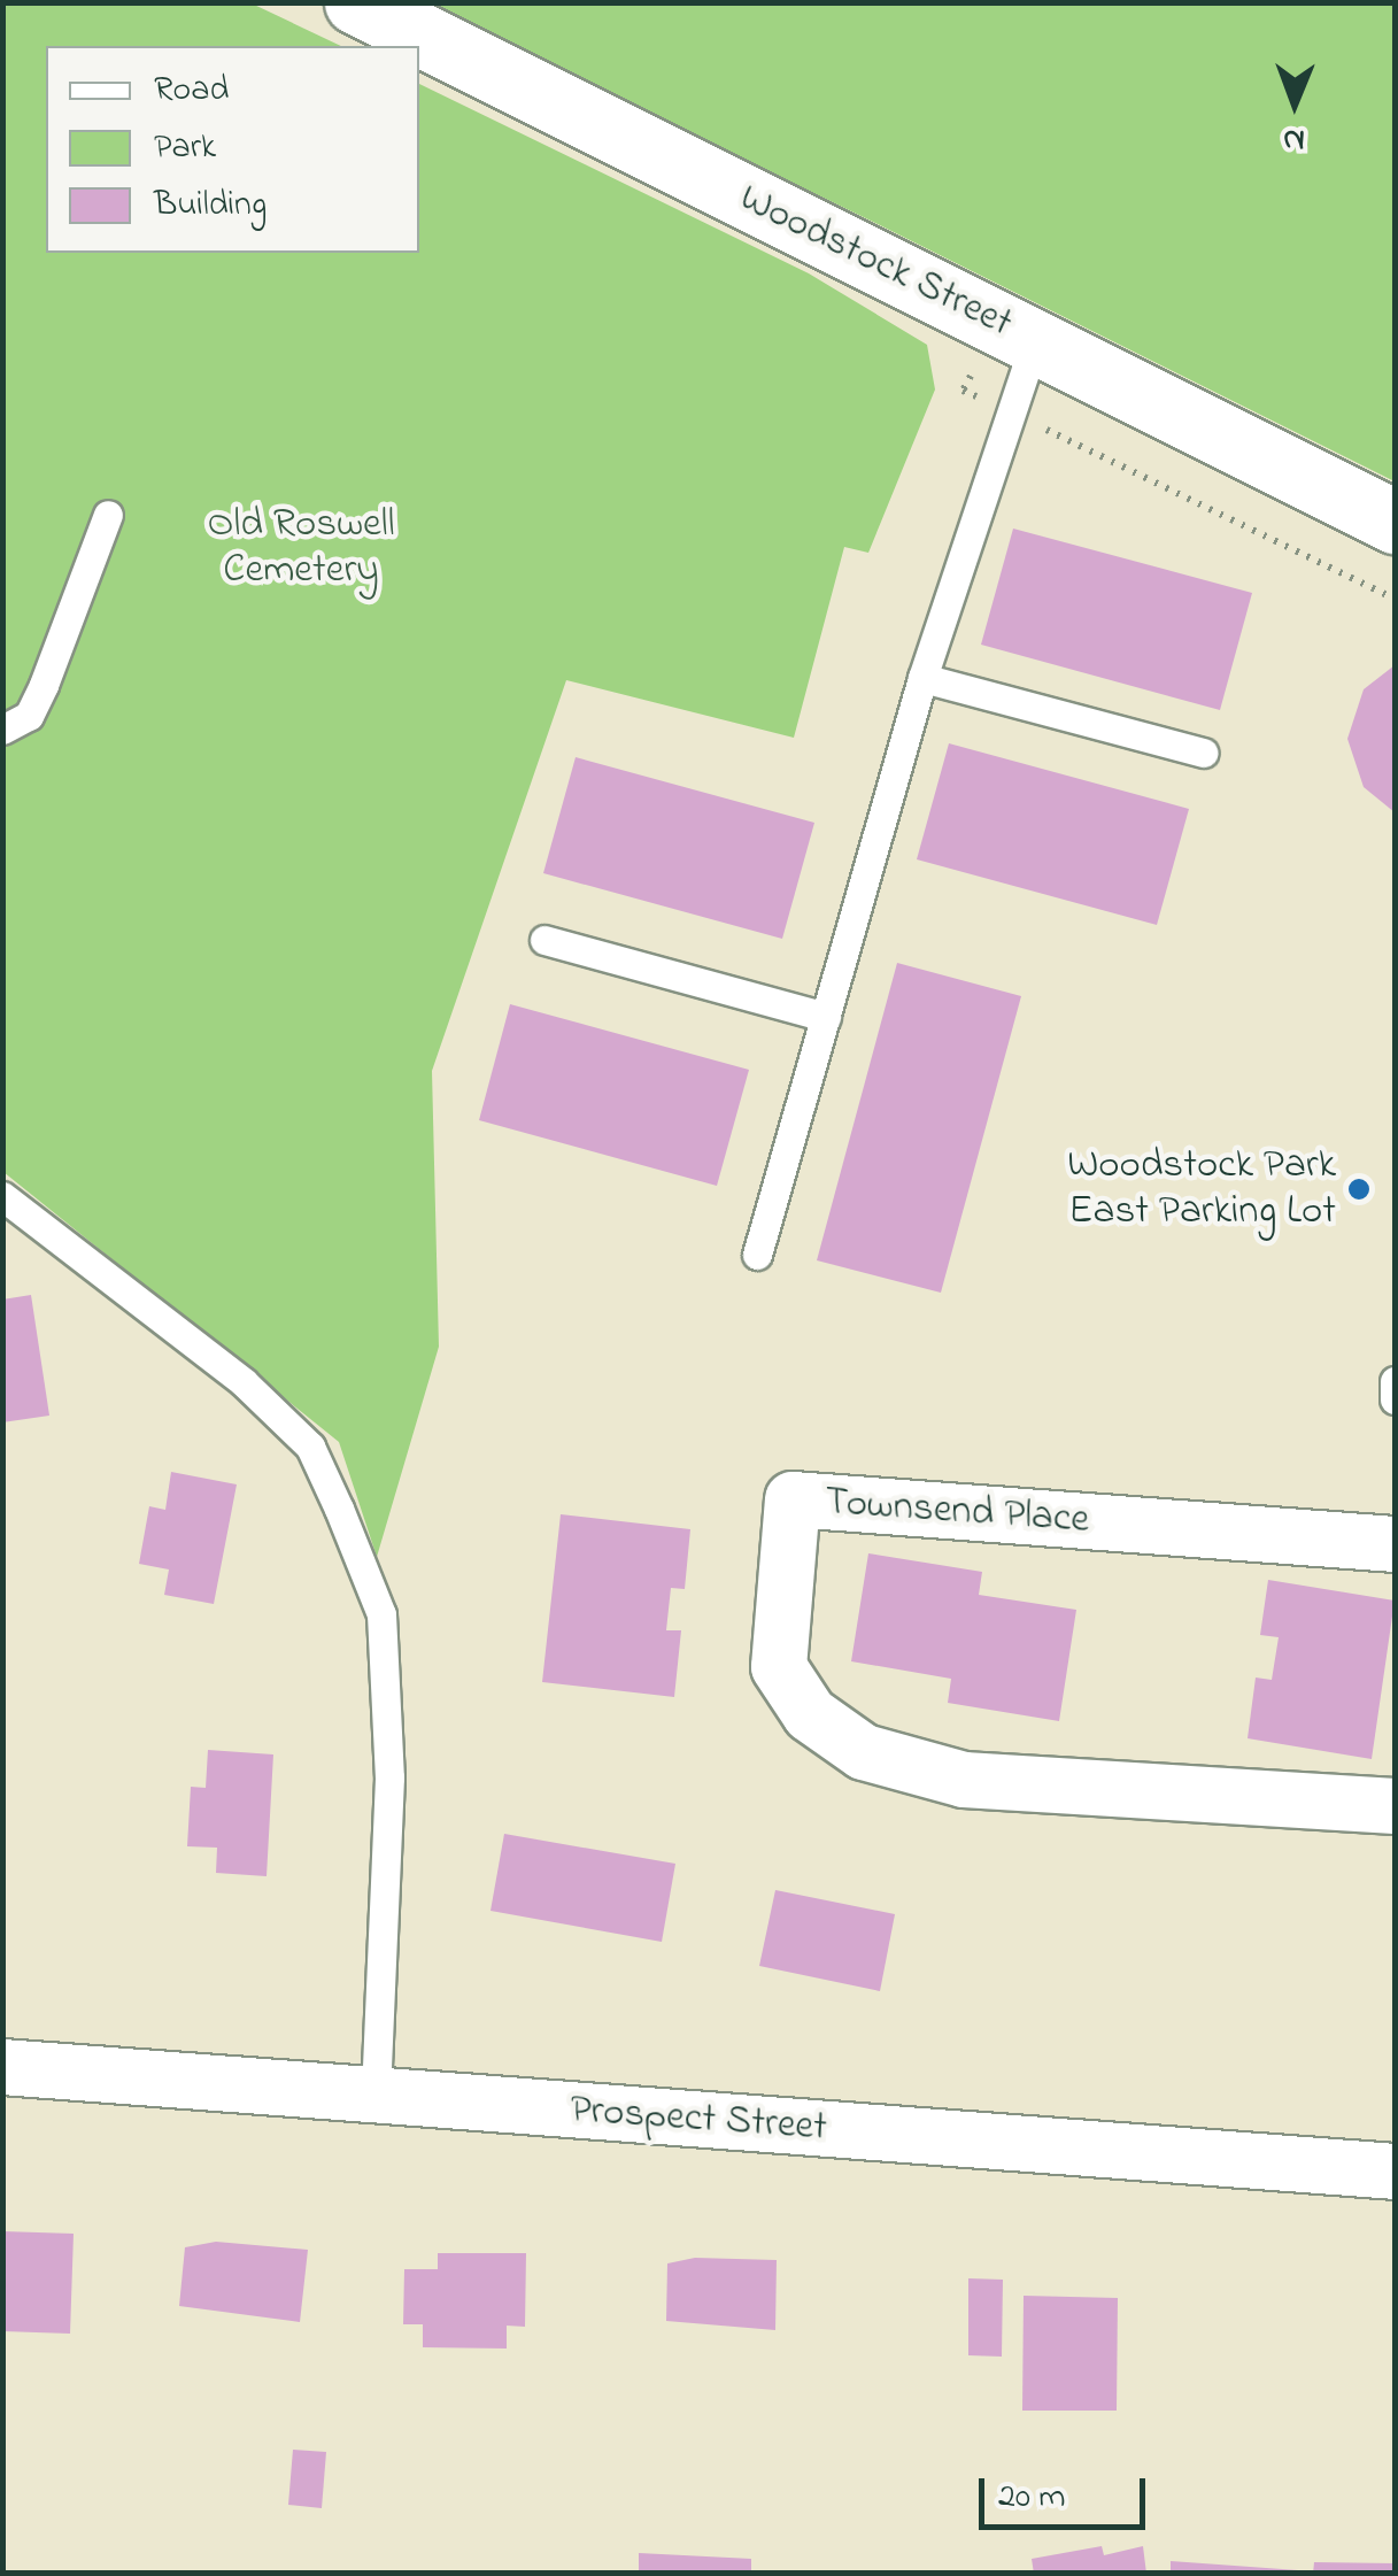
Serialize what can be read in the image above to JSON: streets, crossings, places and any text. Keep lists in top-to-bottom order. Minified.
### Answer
{"streets":{"street":["Woodstock Street","Townsend Place","Prospect Street"]},"parks":["Old Roswell Cemetery"],"places":["Woodstock Park East Parking Lot"],"legend":["Road","Park","Building"],"scale_bar":"20 m","north":"bottom"}
